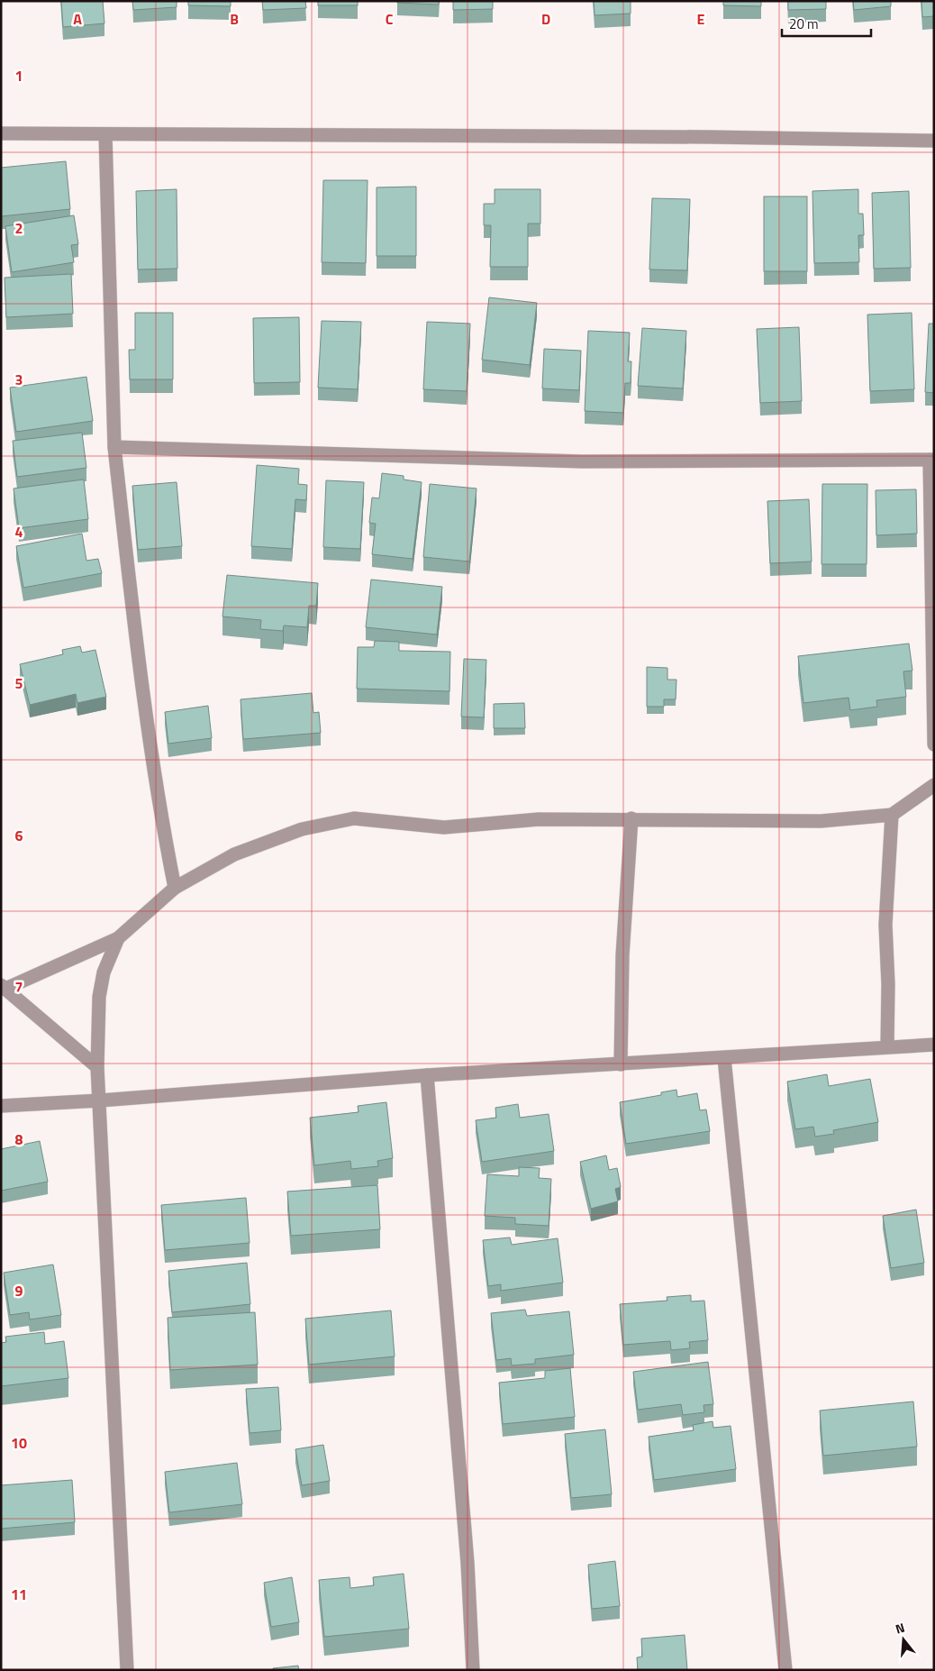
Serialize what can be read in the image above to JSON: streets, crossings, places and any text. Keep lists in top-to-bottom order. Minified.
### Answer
{"scale_bar":"20 m","north":"top","grid":{"columns":["A","B","C","D","E"],"rows":["1","2","3","4","5","6","7","8","9","10","11"]}}
